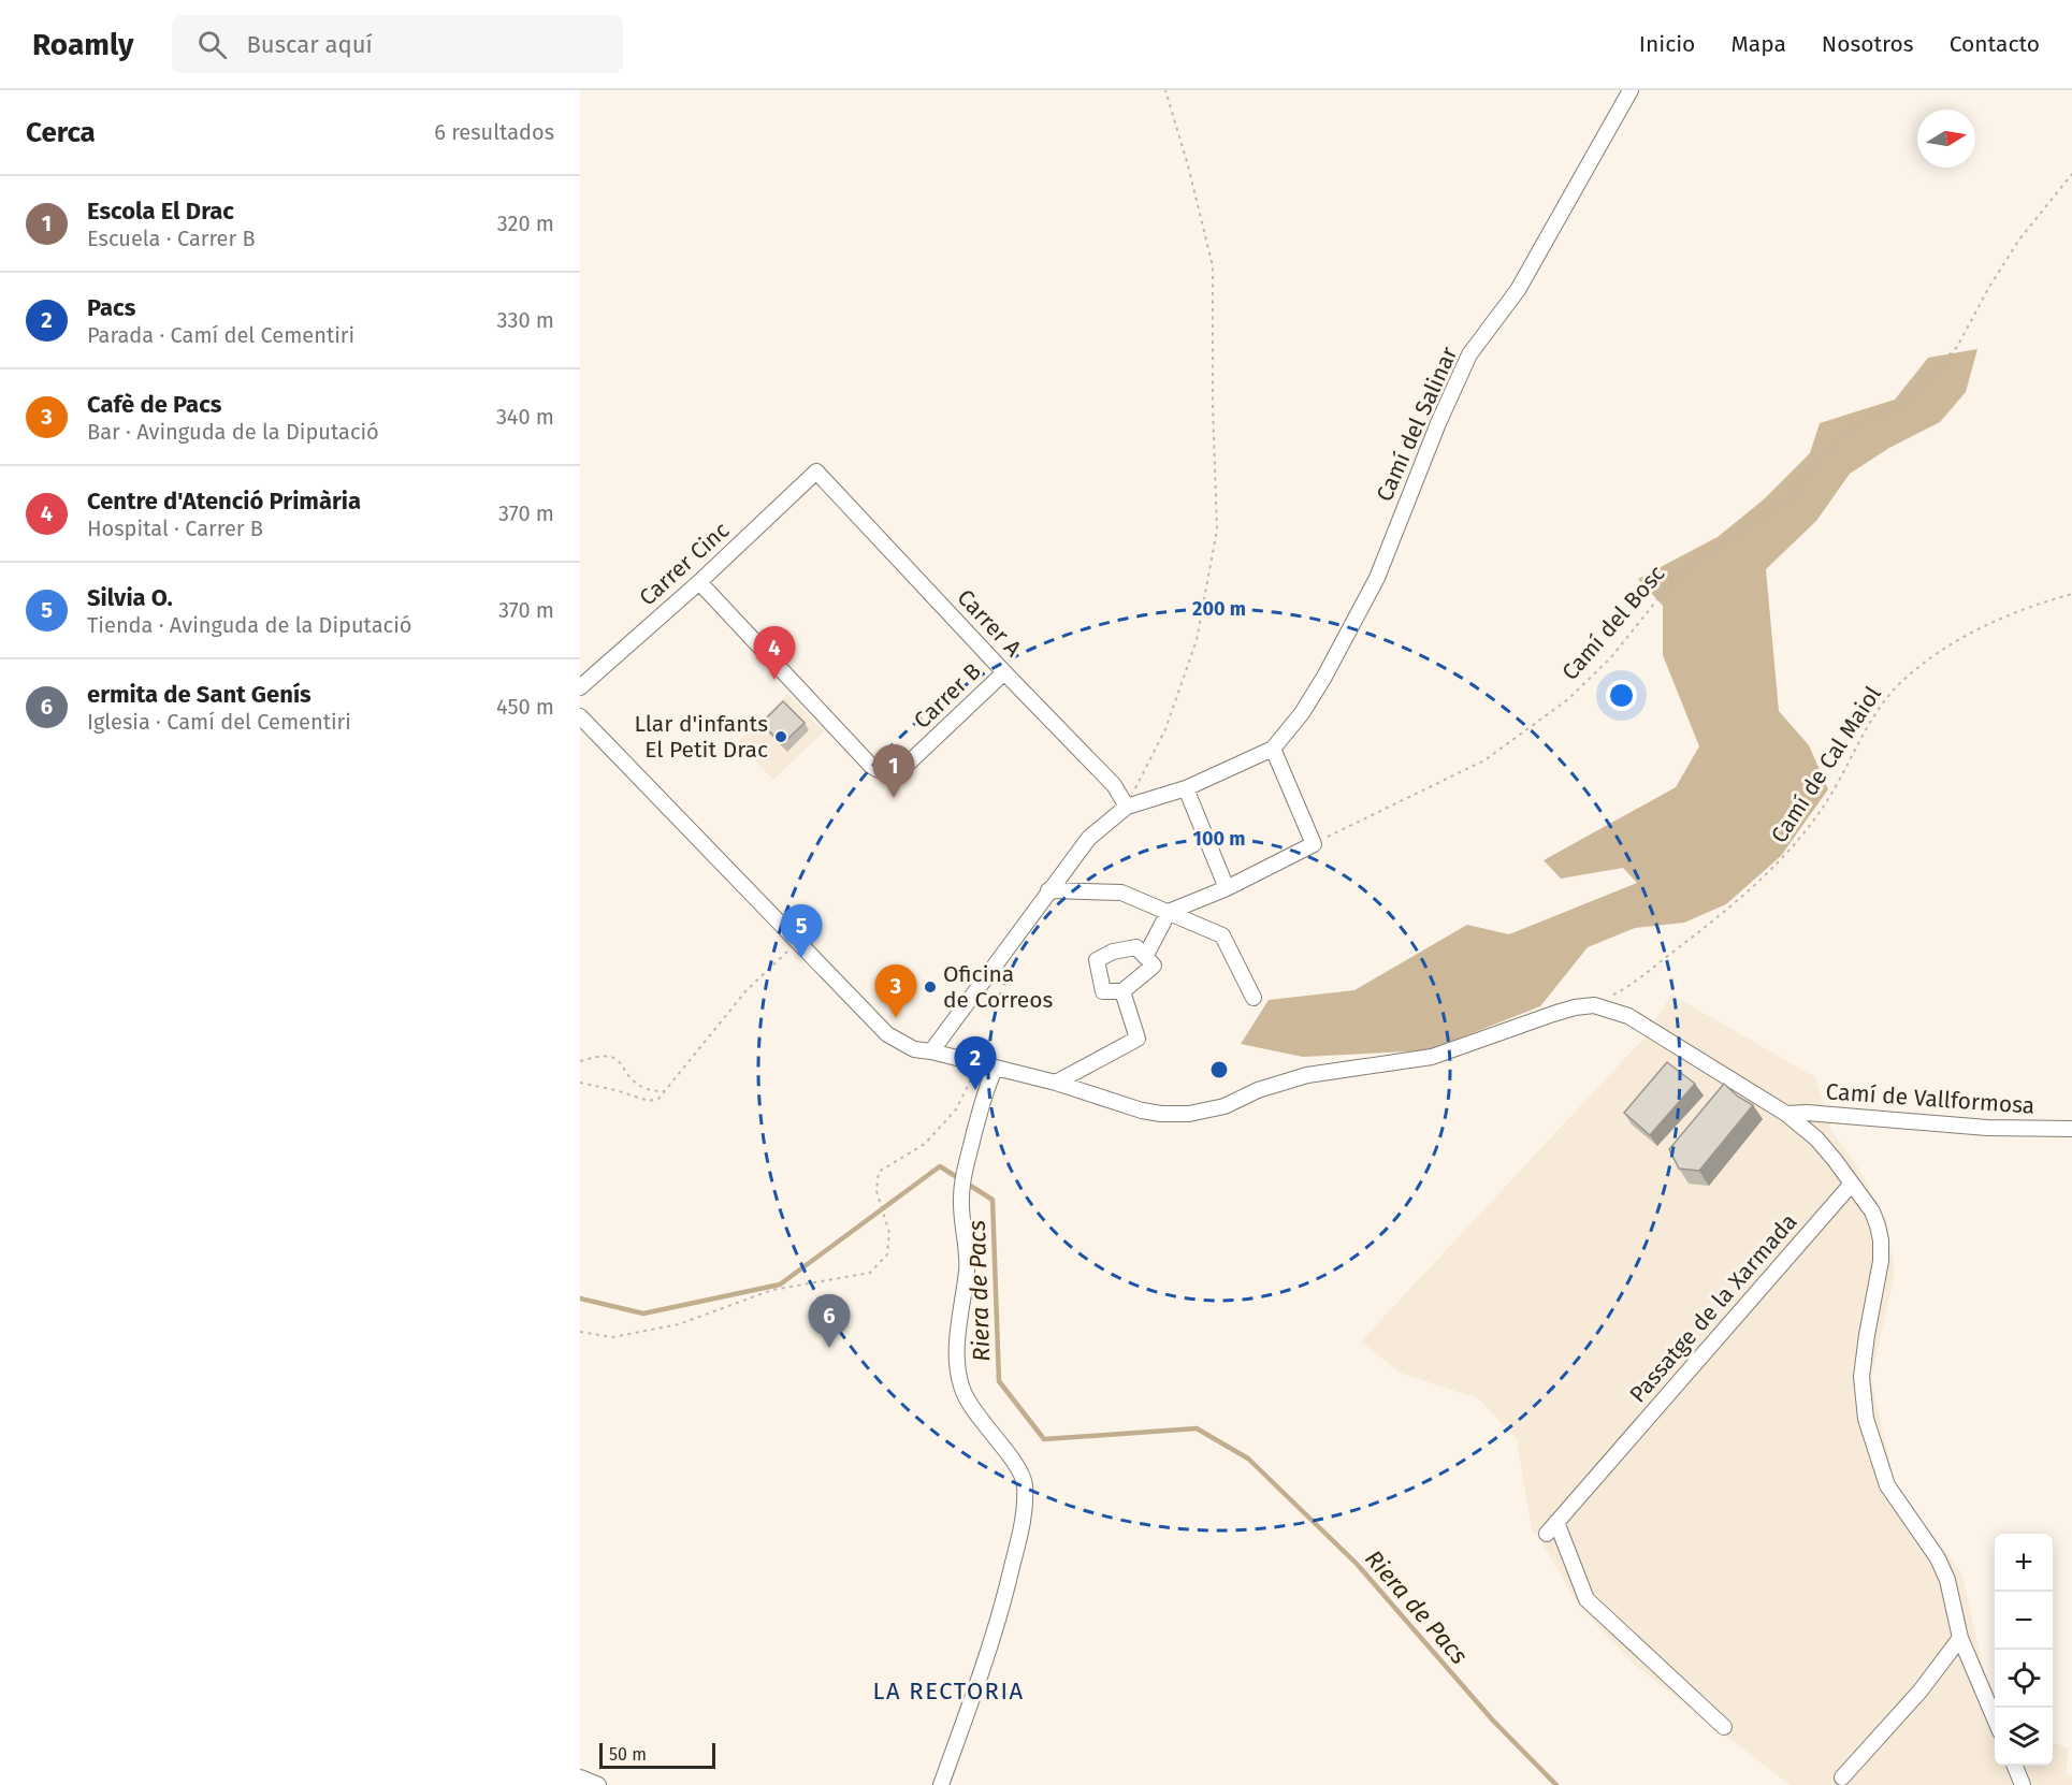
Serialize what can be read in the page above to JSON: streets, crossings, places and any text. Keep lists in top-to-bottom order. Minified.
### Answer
{"streets":{"street":["Camí del Salinar","Carrer Cinc","Carrer A","Carrer B","Camí de Vallformosa","Passatge de la Xarmada"],"path":["Camí del Bosc","Camí de Cal Maiol"]},"crossings":[["Carrer Cinc","Carrer A"],["Carrer Cinc","Carrer B"],["Carrer A","Carrer B"]],"districts":["LA RECTORIA"],"water":["Riera de Pacs"],"places":["Llar d'infants El Petit Drac","Oficina de Correos"],"scale_bar":"50 m","north":"right","page":{"header":"Roamly","search":"Buscar aquí","nav":["Inicio","Mapa","Nosotros","Contacto"],"heading":["Cerca","6 resultados"],"list":[{"mark":"1","name":"Escola El Drac","note":"Escuela · Carrer B","value":"320 m"},{"mark":"2","name":"Pacs","note":"Parada · Camí del Cementiri","value":"330 m"},{"mark":"3","name":"Cafè de Pacs","note":"Bar · Avinguda de la Diputació","value":"340 m"},{"mark":"4","name":"Centre d'Atenció Primària","note":"Hospital · Carrer B","value":"370 m"},{"mark":"5","name":"Silvia O.","note":"Tienda · Avinguda de la Diputació","value":"370 m"},{"mark":"6","name":"ermita de Sant Genís","note":"Iglesia · Camí del Cementiri","value":"450 m"}],"pins":["4","1","5","3","2","6"],"map_buttons":["+","−"],"scale":"50 m"},"rings":["200 m","100 m"]}
